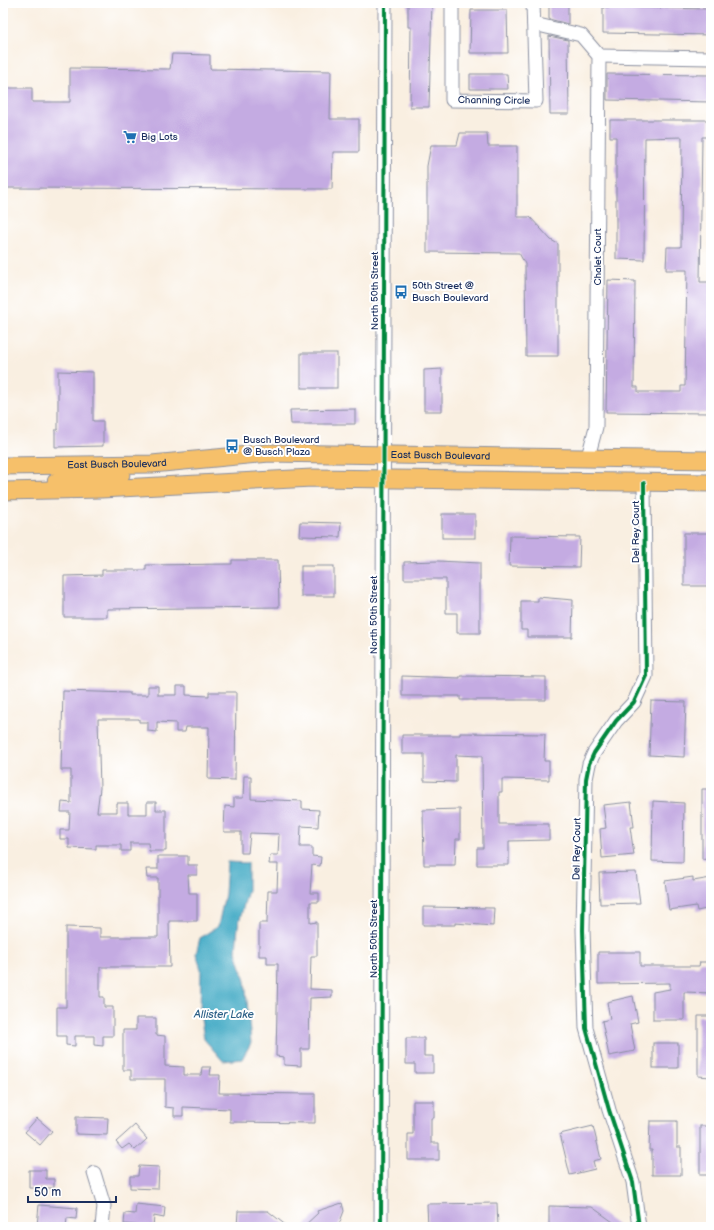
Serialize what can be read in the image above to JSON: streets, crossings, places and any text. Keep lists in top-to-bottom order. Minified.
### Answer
{"streets":{"main road":["East Busch Boulevard"],"street":["Channing Circle","Chalet Court","North 50th Street","Del Rey Court"]},"crossings":[["Chalet Court","East Busch Boulevard"],["North 50th Street","East Busch Boulevard"]],"water":["Allister Lake"],"places":{"supermarket":["Big Lots"],"bus stop":["50th Street @ Busch Boulevard","Busch Boulevard @ Busch Plaza"]},"scale_bar":"50 m"}
